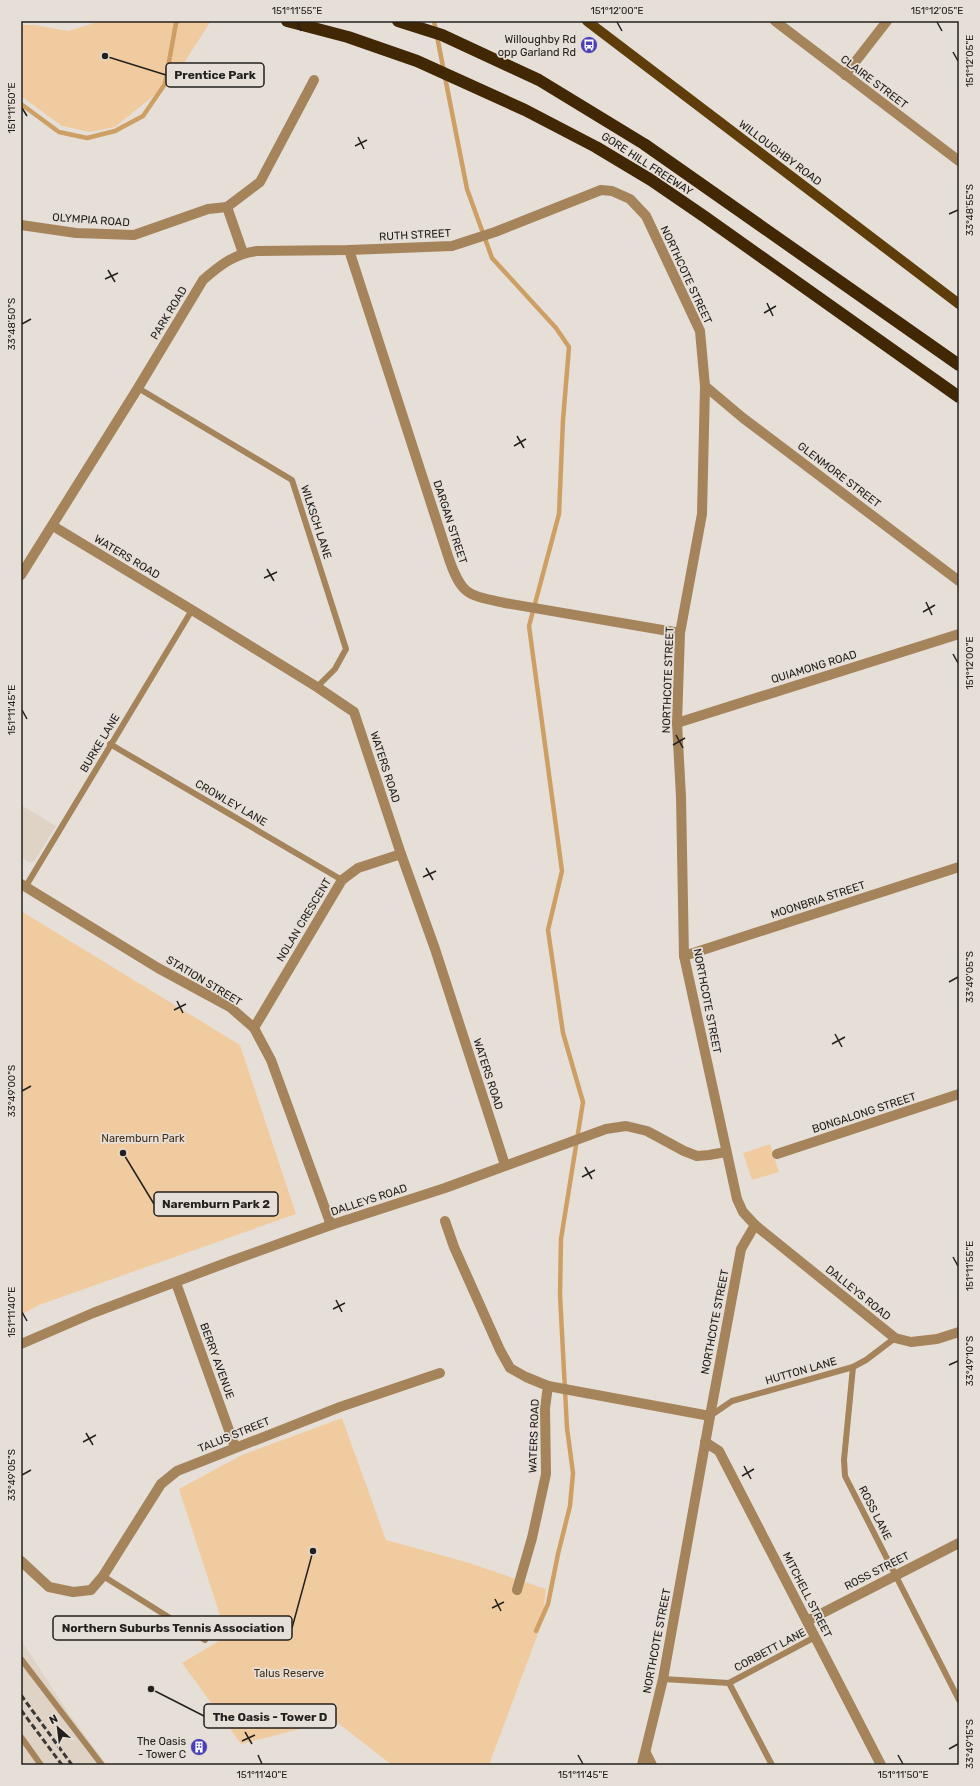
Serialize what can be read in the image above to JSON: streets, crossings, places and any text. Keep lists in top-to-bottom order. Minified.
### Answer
{"streets":{"highway":["GORE HILL FREEWAY"],"main road":["WILLOUGHBY ROAD"],"street":["CLAIRE STREET","OLYMPIA ROAD","RUTH STREET","NORTHCOTE STREET","PARK ROAD","GLENMORE STREET","DARGAN STREET","WATERS ROAD","QUIAMONG ROAD","MOONBRIA STREET","NOLAN CRESCENT","STATION STREET","BONGALONG STREET","DALLEYS ROAD","BERRY AVENUE","TALUS STREET","ROSS STREET","MITCHELL STREET"],"lane":["WILKSCH LANE","BURKE LANE","CROWLEY LANE","HUTTON LANE","ROSS LANE","CORBETT LANE"]},"crossings":[["RUTH STREET","NORTHCOTE STREET"],["RUTH STREET","PARK ROAD"],["RUTH STREET","DARGAN STREET"],["NORTHCOTE STREET","GLENMORE STREET"],["NORTHCOTE STREET","DARGAN STREET"],["NORTHCOTE STREET","QUIAMONG ROAD"],["NORTHCOTE STREET","MOONBRIA STREET"],["NORTHCOTE STREET","DALLEYS ROAD"],["NORTHCOTE STREET","HUTTON LANE"],["NORTHCOTE STREET","MITCHELL STREET"],["NORTHCOTE STREET","CORBETT LANE"],["PARK ROAD","WILKSCH LANE"],["PARK ROAD","WATERS ROAD"],["WILKSCH LANE","WATERS ROAD"],["WATERS ROAD","BURKE LANE"],["WATERS ROAD","NOLAN CRESCENT"],["WATERS ROAD","DALLEYS ROAD"],["BURKE LANE","CROWLEY LANE"],["BURKE LANE","STATION STREET"],["CROWLEY LANE","NOLAN CRESCENT"],["NOLAN CRESCENT","STATION STREET"],["STATION STREET","DALLEYS ROAD"],["DALLEYS ROAD","BERRY AVENUE"],["DALLEYS ROAD","HUTTON LANE"],["BERRY AVENUE","TALUS STREET"],["HUTTON LANE","ROSS LANE"],["ROSS LANE","ROSS STREET"],["ROSS STREET","MITCHELL STREET"],["MITCHELL STREET","CORBETT LANE"]],"parks":["Naremburn Park","Talus Reserve"],"places":{"bus stop":["Willoughby Rd opp Garland Rd"],"other":["Prentice Park","Naremburn Park 2","Northern Suburbs Tennis Association","The Oasis - Tower D"],"building":["The Oasis - Tower C"]},"north":"top left","coordinates":["151°11'55\"E","151°12'00\"E","151°12'05\"E","151°11'50\"E","33°48'55\"S","33°48'50\"S","151°11'45\"E","33°49'05\"S","33°49'00\"S","151°11'40\"E","33°49'10\"S","33°49'15\"S"]}
